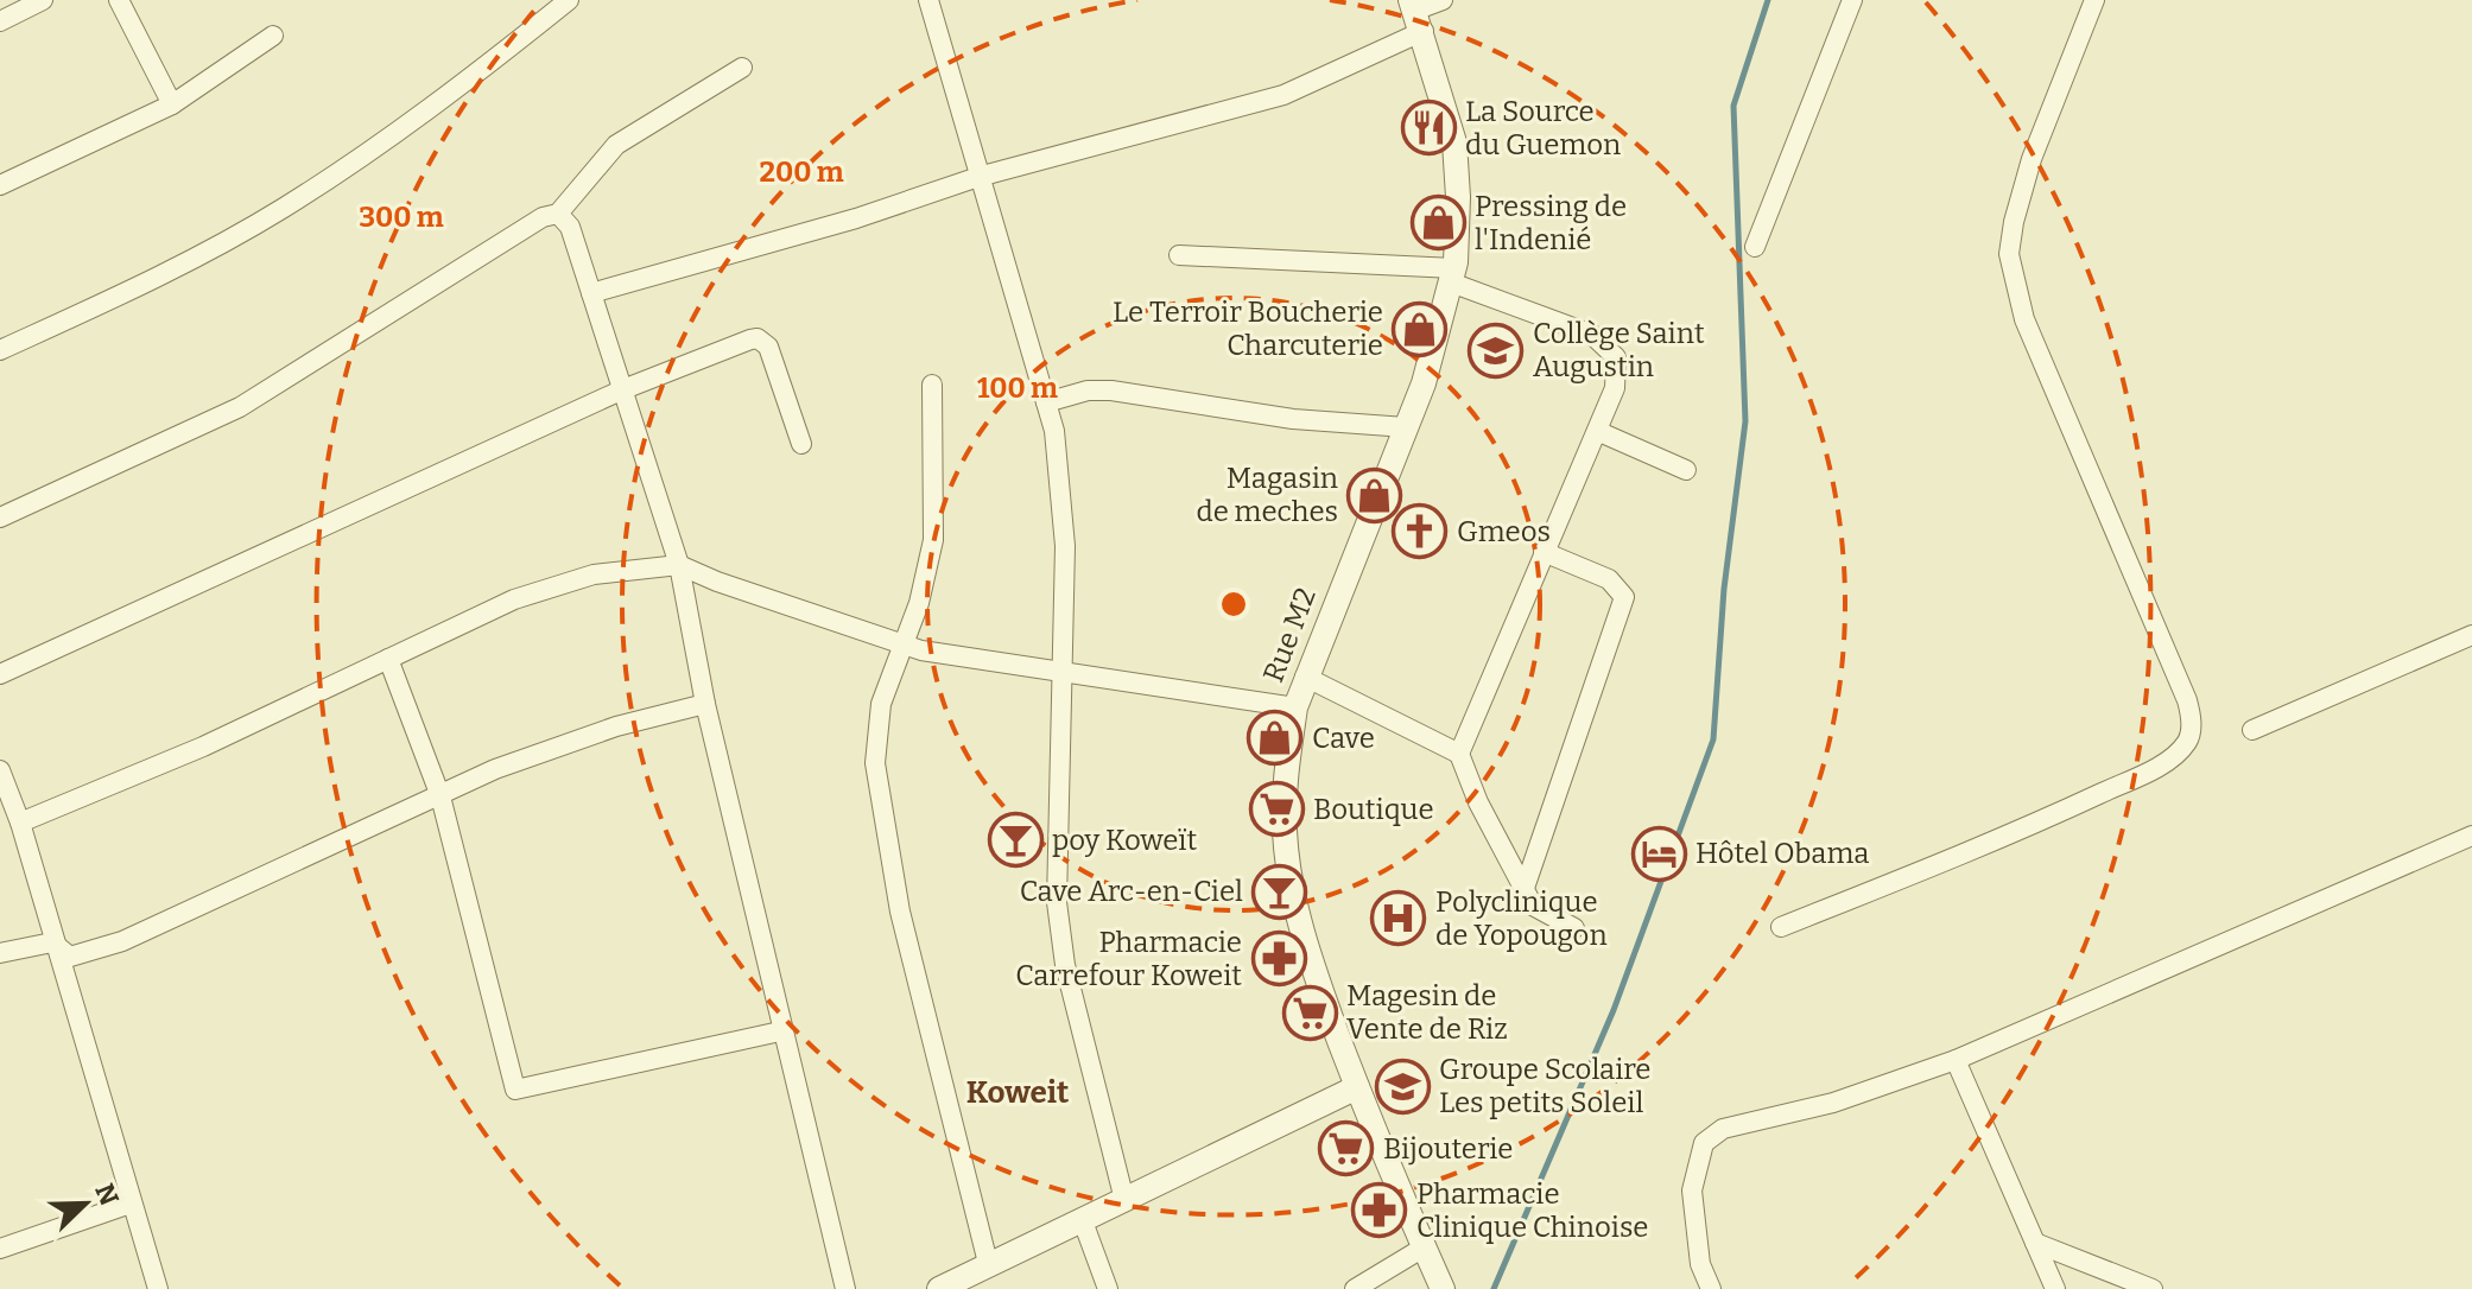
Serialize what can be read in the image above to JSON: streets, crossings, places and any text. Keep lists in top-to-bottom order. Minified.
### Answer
{"streets":{"street":["Rue M2"]},"districts":["Koweit"],"places":{"restaurant":["La Source du Guemon"],"shop":["Pressing de l'Indenié","Le Terroir Boucherie Charcuterie","Magasin de meches","Cave"],"school or university":["Collège Saint Augustin","Groupe Scolaire Les petits Soleil"],"church":["Gmeos"],"supermarket":["Boutique","Magesin de Vente de Riz","Bijouterie"],"bar":["poy Koweït","Cave Arc-en-Ciel"],"hotel":["Hôtel Obama"],"hospital":["Polyclinique de Yopougon"],"pharmacy":["Pharmacie Carrefour Koweit","Pharmacie Clinique Chinoise"]},"north":"top right","rings":["200 m","300 m","100 m"]}
